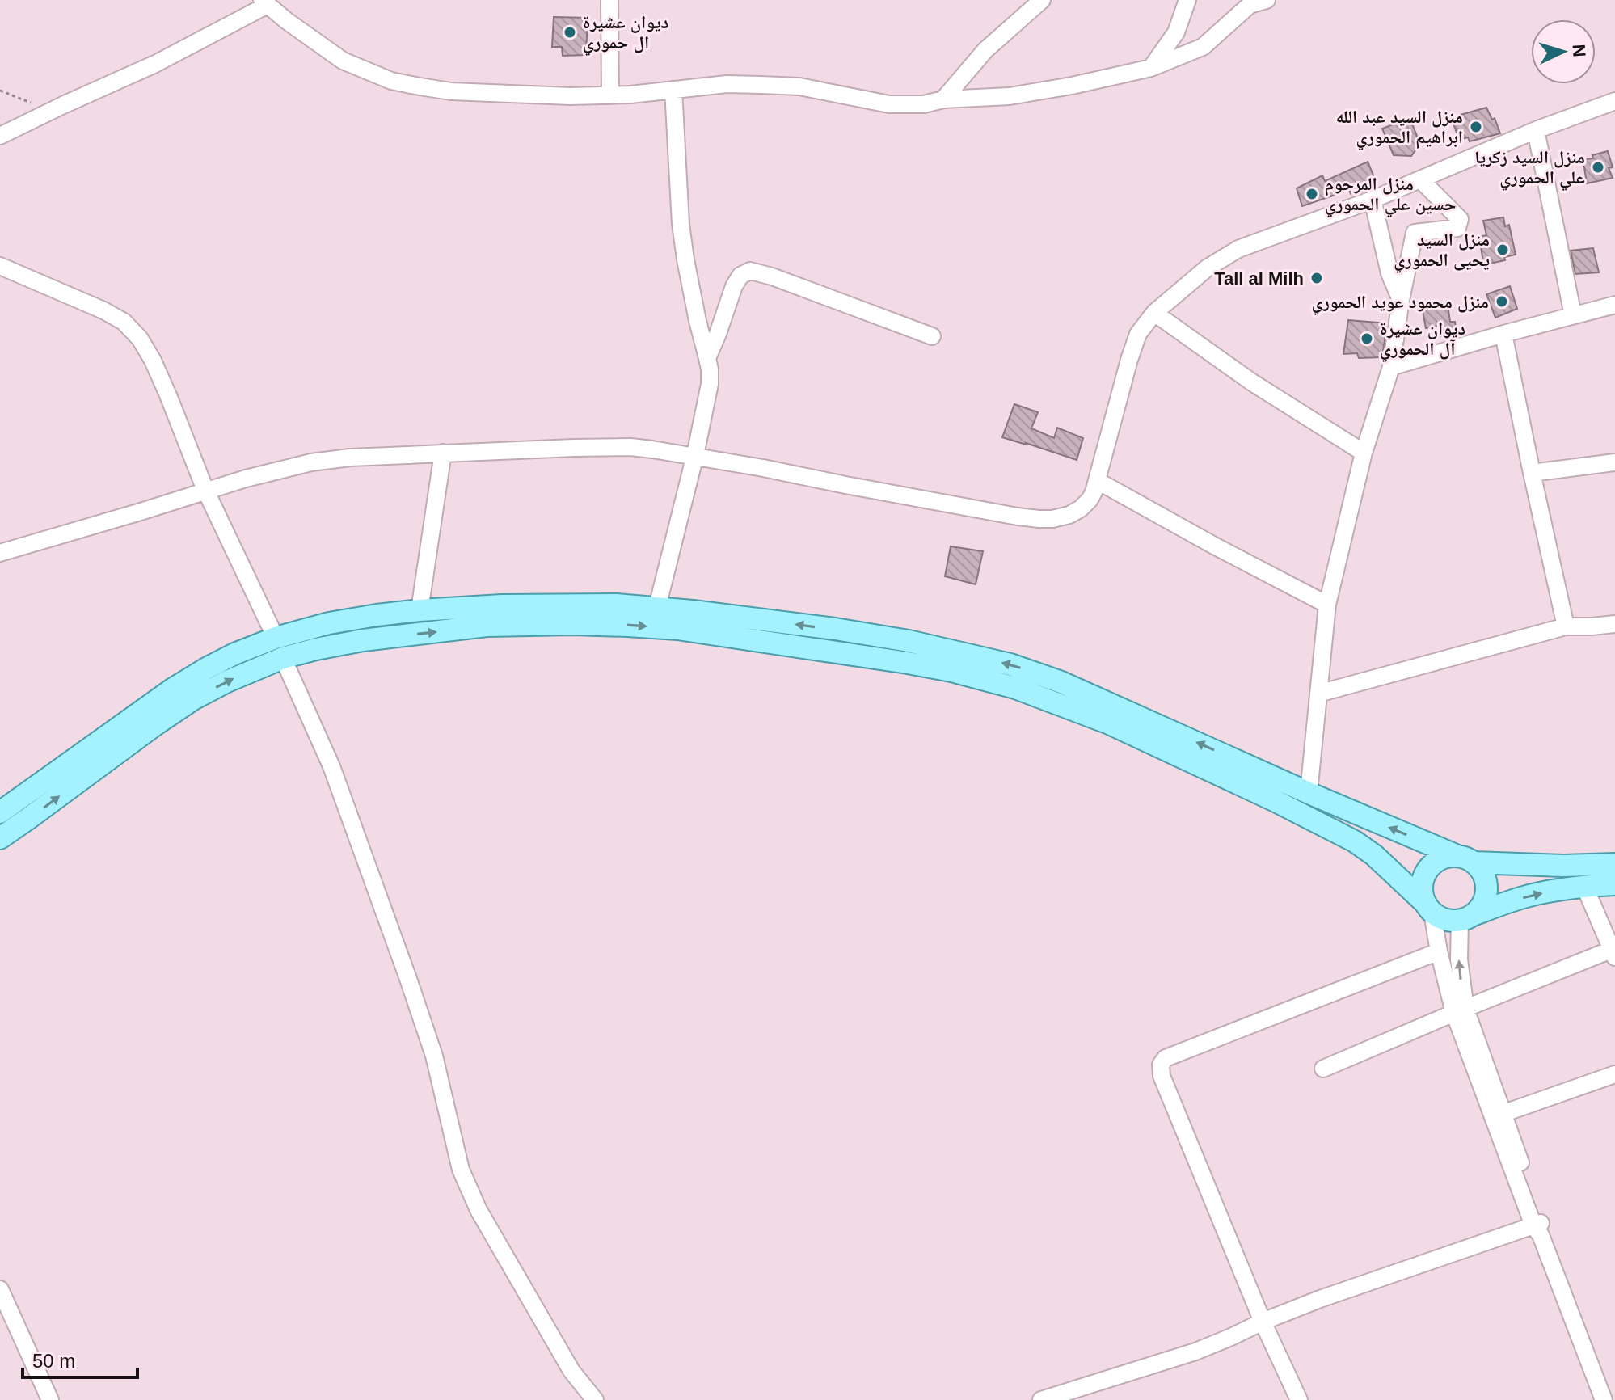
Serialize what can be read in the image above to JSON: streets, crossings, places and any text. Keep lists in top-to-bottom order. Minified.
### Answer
{"places":["ديوان عشيرة ال حموري","منزل السيد عبد الله ابراهيم الحموري","منزل السيد زكريا علي الحموري","منزل المرحوم حسين علي الحموري","منزل السيد يحيى الحموري","Tall al Milh","منزل محمود عويد الحموري","ديوان عشيرة آل الحموري"],"scale_bar":"50 m","north":"right"}
